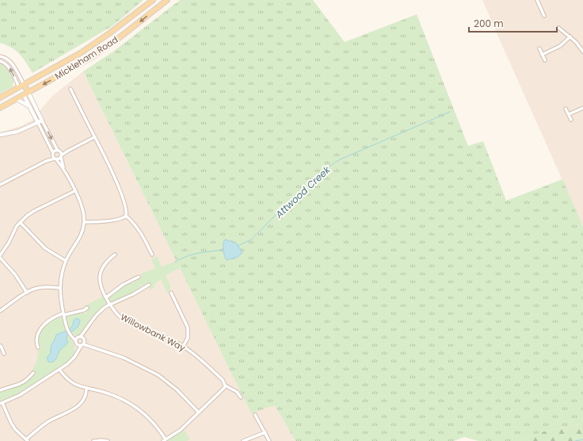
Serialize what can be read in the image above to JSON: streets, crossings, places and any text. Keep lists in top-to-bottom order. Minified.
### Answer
{"streets":{"main road":["Mickleham Road"],"street":["Willowbank Way"]},"water":["Attwood Creek"],"scale_bar":"200 m"}
